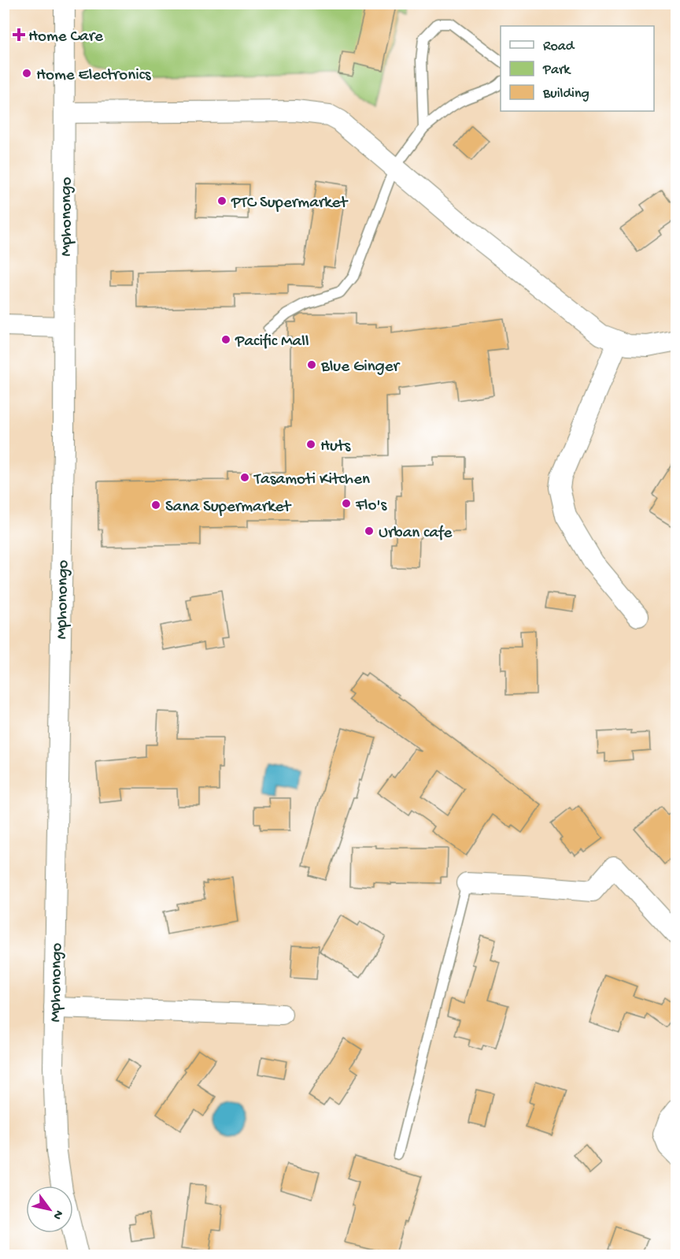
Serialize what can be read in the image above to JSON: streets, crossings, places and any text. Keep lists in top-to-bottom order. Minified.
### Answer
{"streets":{"street":["Mphonongo"]},"places":{"health":["Home Care"],"other":["Home Electronics","PTC Supermarket","Pacific Mall","Blue Ginger","Huts","Tasamoti Kitchen","Flo's","Sana Supermarket","Urban cafe"]},"legend":["Road","Park","Building"],"north":"bottom right"}
